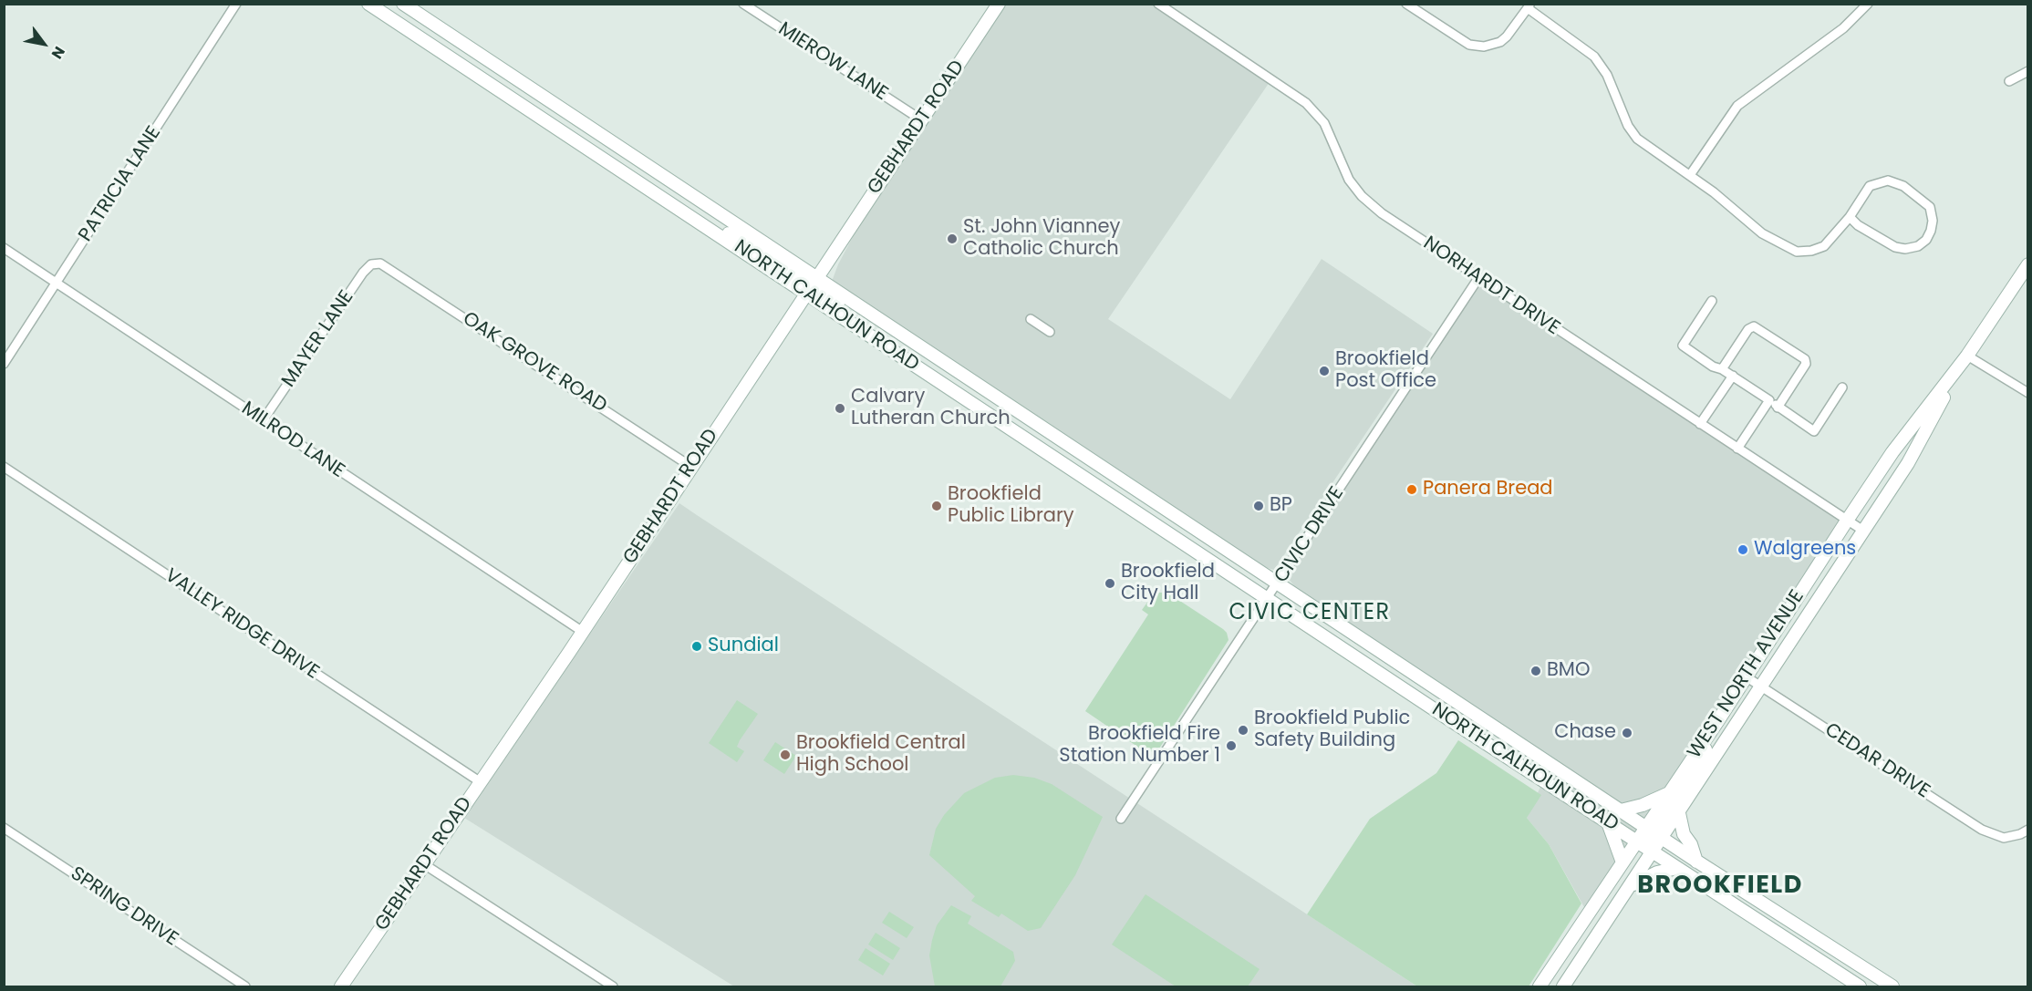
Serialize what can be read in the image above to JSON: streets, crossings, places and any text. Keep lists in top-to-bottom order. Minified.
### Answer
{"streets":{"main road":["GEBHARDT ROAD","NORTH CALHOUN ROAD","WEST NORTH AVENUE"],"street":["MIEROW LANE","PATRICIA LANE","NORHARDT DRIVE","MAYER LANE","OAK GROVE ROAD","MILROD LANE","CIVIC DRIVE","VALLEY RIDGE DRIVE","CEDAR DRIVE","SPRING DRIVE"]},"crossings":[["MIEROW LANE","GEBHARDT ROAD"],["GEBHARDT ROAD","NORTH CALHOUN ROAD"],["GEBHARDT ROAD","OAK GROVE ROAD"],["GEBHARDT ROAD","MILROD LANE"],["GEBHARDT ROAD","VALLEY RIDGE DRIVE"],["PATRICIA LANE","MILROD LANE"],["NORHARDT DRIVE","CIVIC DRIVE"],["NORHARDT DRIVE","WEST NORTH AVENUE"],["NORTH CALHOUN ROAD","CIVIC DRIVE"],["NORTH CALHOUN ROAD","WEST NORTH AVENUE"],["MAYER LANE","OAK GROVE ROAD"],["MAYER LANE","MILROD LANE"],["WEST NORTH AVENUE","CEDAR DRIVE"]],"districts":["CIVIC CENTER","BROOKFIELD"],"places":["St. John Vianney Catholic Church","Brookfield Post Office","Calvary Lutheran Church","Panera Bread","Brookfield Public Library","BP","Walgreens","Brookfield City Hall","Sundial","BMO","Brookfield Public Safety Building","Chase","Brookfield Fire Station Number 1","Brookfield Central High School"],"north":"bottom right"}
